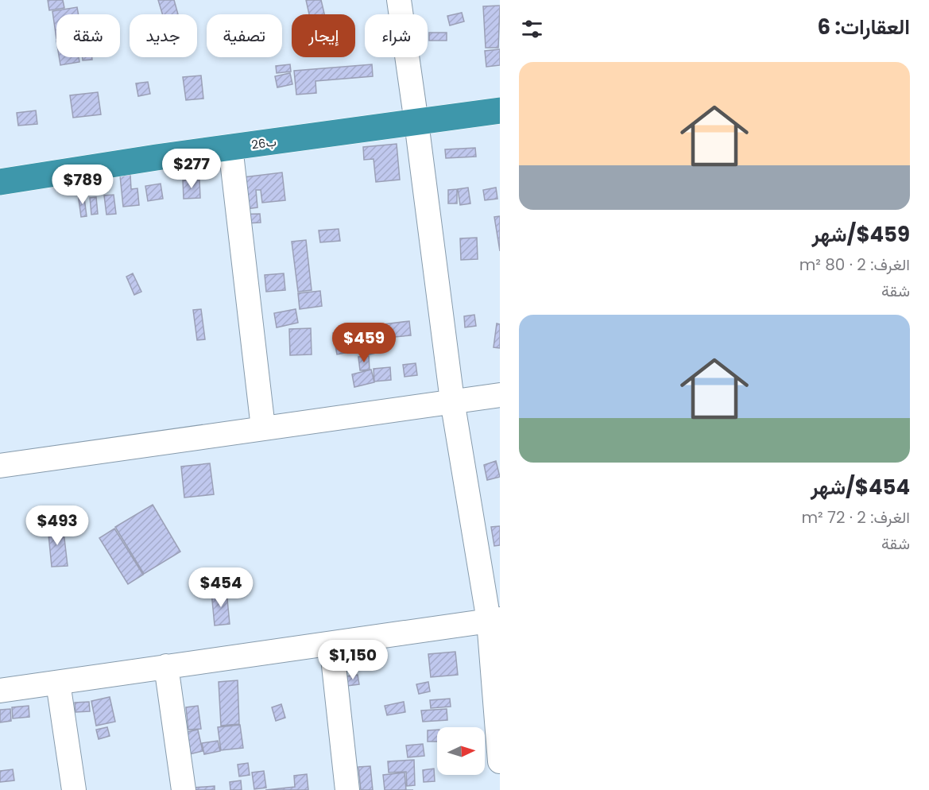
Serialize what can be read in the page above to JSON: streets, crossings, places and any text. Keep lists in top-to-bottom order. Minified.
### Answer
{"streets":{"highway":["26ب"]},"north":"right","page":{"heading":"العقارات: 6","chip":["شراء","إيجار","تصفية","جديد","شقة"],"list":[{"name":"$459/شهر","note":"الغرف: 2 · 80 m² · شقة"},{"name":"$454/شهر","note":"الغرف: 2 · 72 m² · شقة"}],"price":["$277","$789","$459","$493","$454","$1,150"]}}
